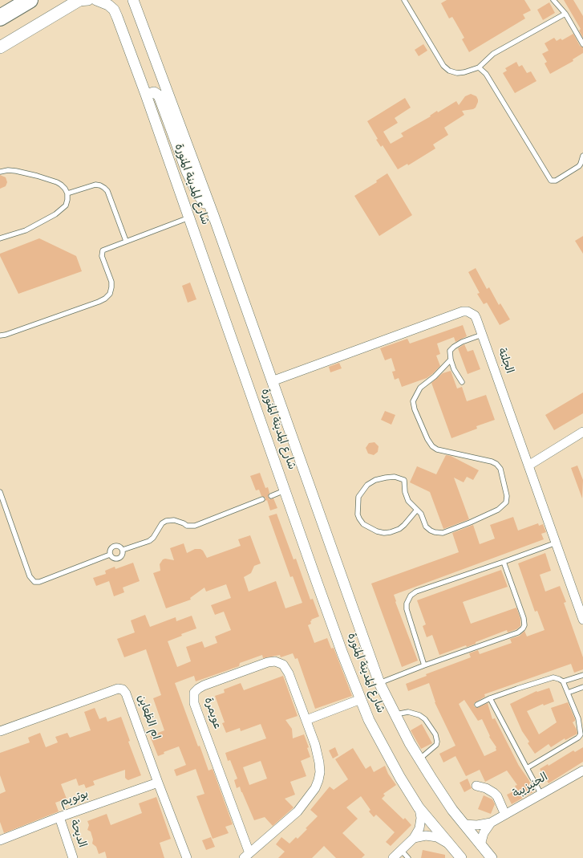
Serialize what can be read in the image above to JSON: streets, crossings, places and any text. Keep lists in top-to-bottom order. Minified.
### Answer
{"streets":{"street":["شارع المدينة المنورة","الجلتة","عويمرة","ام الظعاين","الحنيزيبة","بوتويم","الديحة"]},"crossings":[["شارع المدينة المنورة","الجلتة"],["شارع المدينة المنورة","الحنيزيبة"],["ام الظعاين","بوتويم"],["بوتويم","الديحة"]]}
